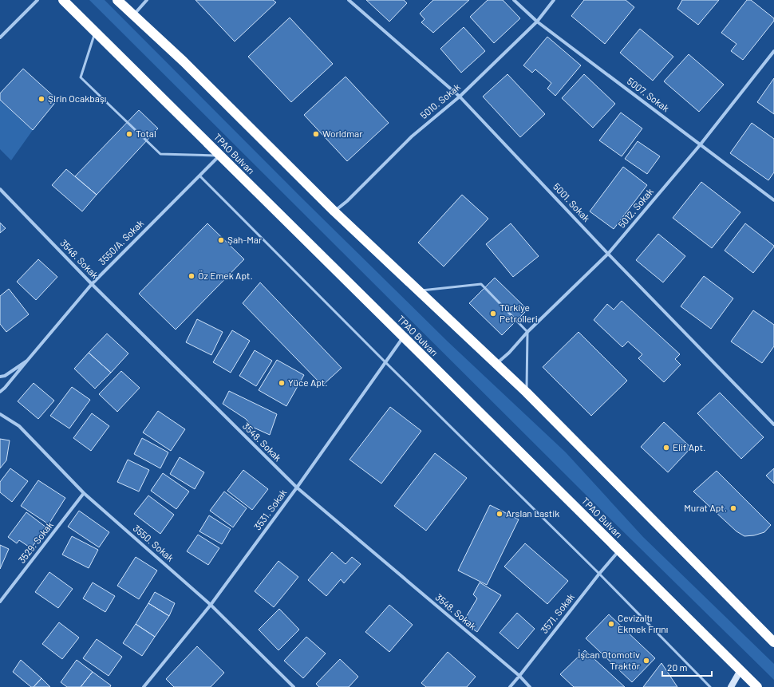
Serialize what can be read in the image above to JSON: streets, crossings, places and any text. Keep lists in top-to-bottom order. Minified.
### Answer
{"streets":{"highway":["TPAO Bulvarı"],"street":["5007. Sokak","5010. Sokak","5001. Sokak","5012. Sokak","3550/A. Sokak","3548. Sokak","3531. Sokak","3529. Sokak","3550. Sokak","3571. Sokak"]},"crossings":[["5007. Sokak","5010. Sokak"],["5007. Sokak","5012. Sokak"],["5010. Sokak","5001. Sokak"],["TPAO Bulvarı","3550/A. Sokak"],["TPAO Bulvarı","3531. Sokak"],["TPAO Bulvarı","3571. Sokak"],["5001. Sokak","5012. Sokak"],["3550/A. Sokak","3548. Sokak"],["3548. Sokak","3531. Sokak"],["3548. Sokak","3571. Sokak"],["3531. Sokak","3550. Sokak"],["3529. Sokak","3550. Sokak"]],"places":["Şirin Ocakbaşı","Total","Worldmar","Şah-Mar","Öz Emek Apt.","Türkiye Petrolleri","Yüce Apt.","Elif Apt.","Murat Apt.","Arslan Lastik","Cevizaltı Ekmek Fırını","İşcan Otomotiv Traktör"],"scale_bar":"20 m"}
